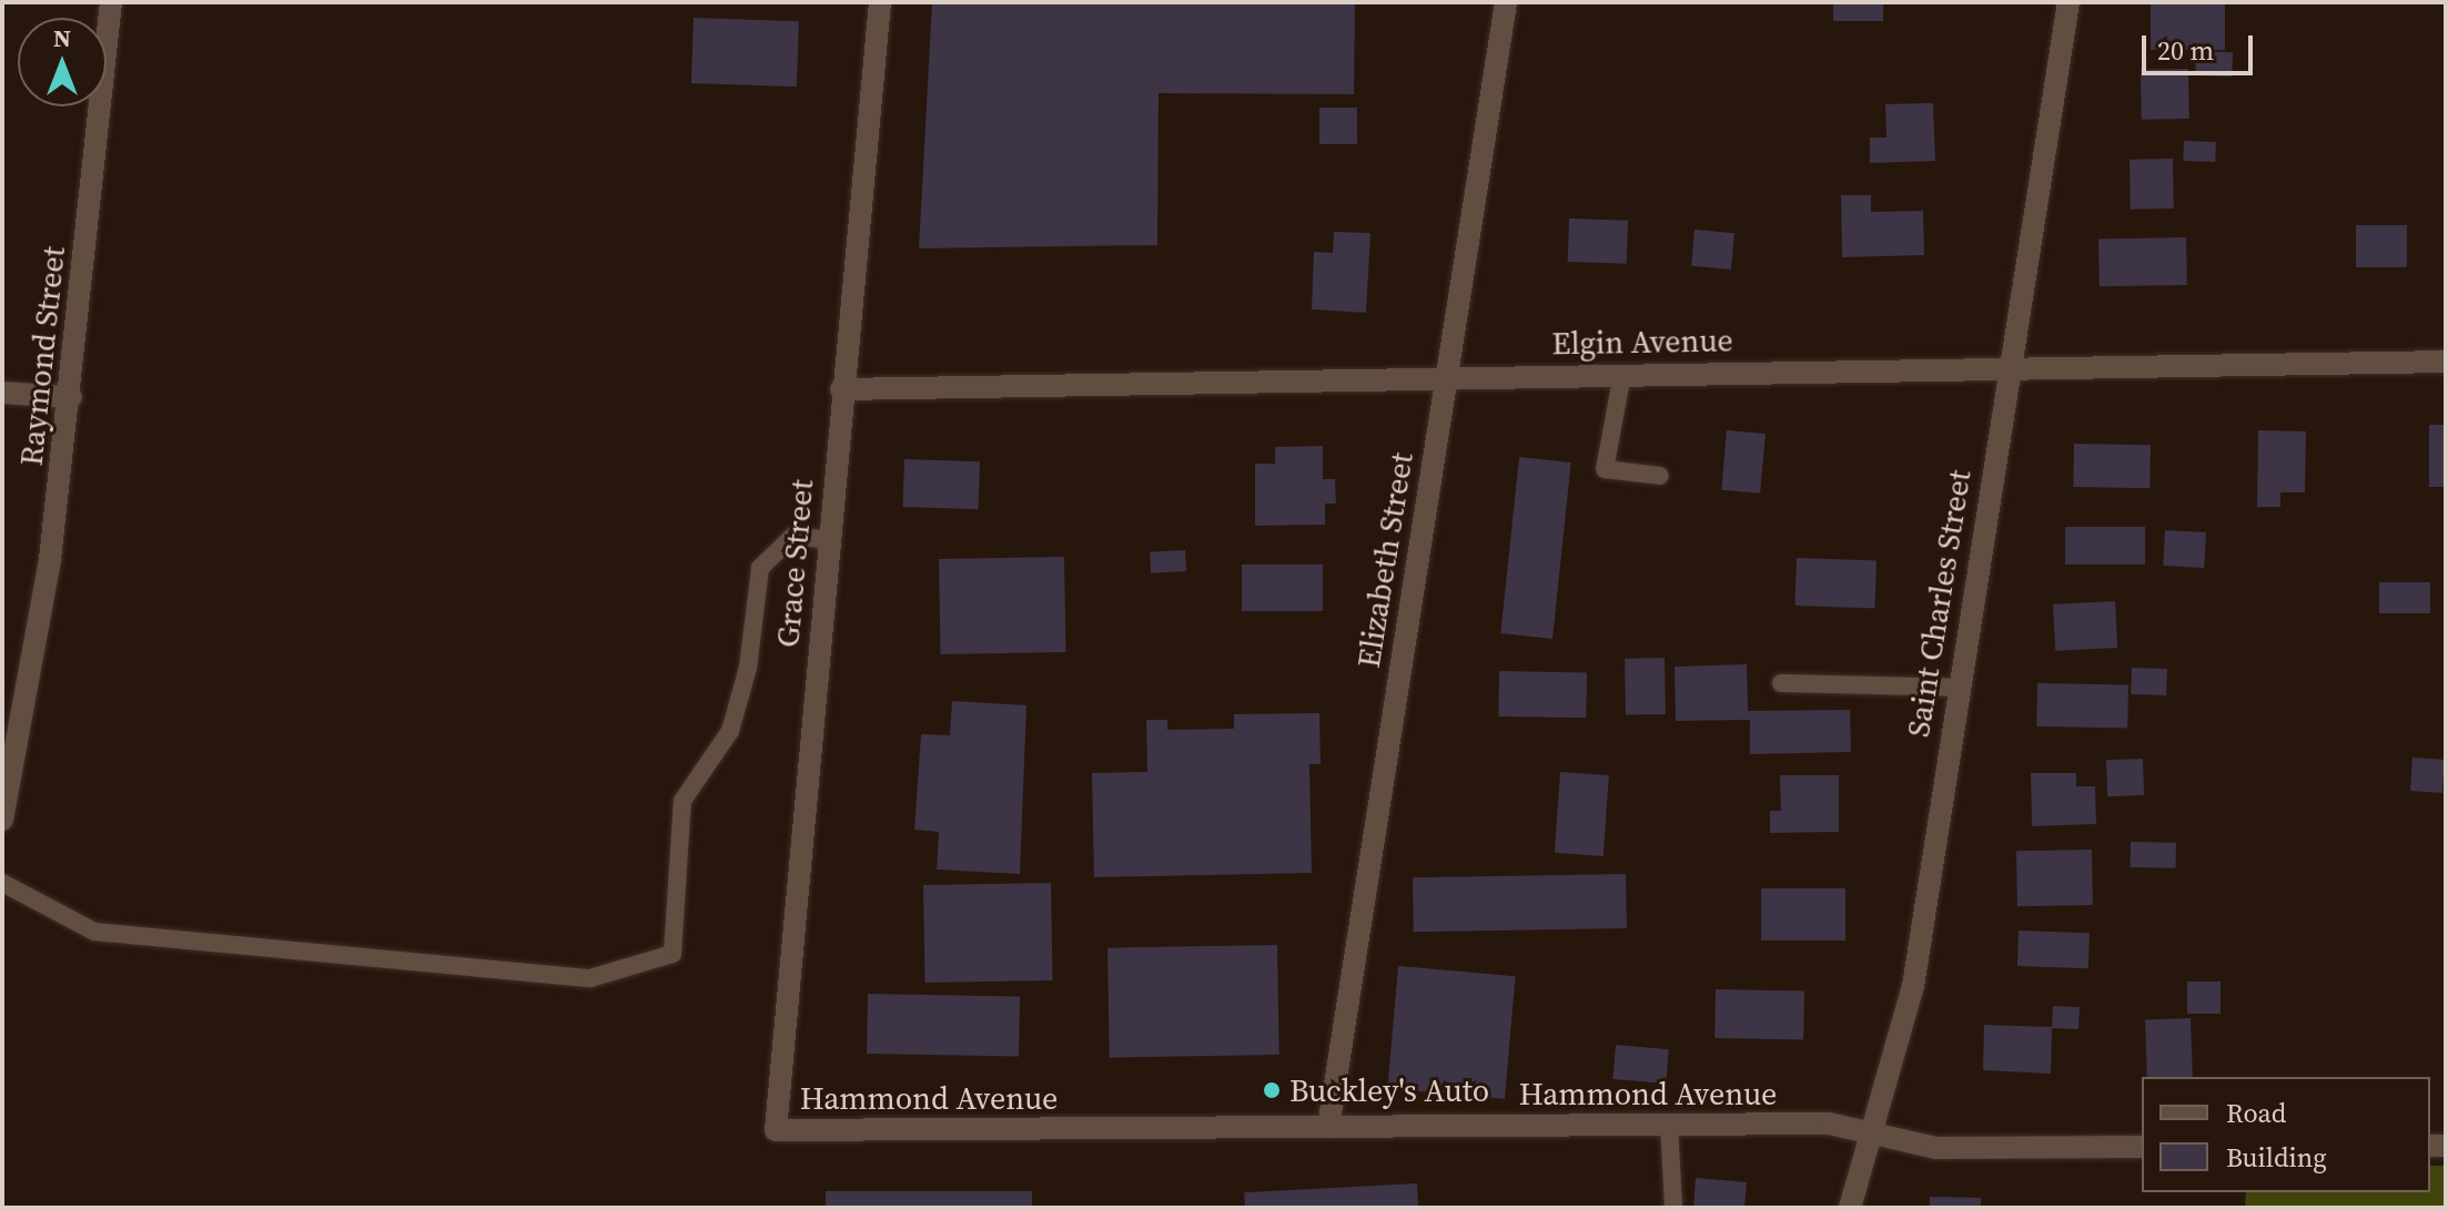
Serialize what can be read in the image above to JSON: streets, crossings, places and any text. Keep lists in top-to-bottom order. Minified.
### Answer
{"streets":{"street":["Elgin Avenue","Raymond Street","Elizabeth Street","Grace Street","Saint Charles Street","Hammond Avenue"]},"crossings":[["Elgin Avenue","Elizabeth Street"],["Elgin Avenue","Grace Street"],["Elgin Avenue","Saint Charles Street"],["Elizabeth Street","Hammond Avenue"],["Grace Street","Hammond Avenue"],["Saint Charles Street","Hammond Avenue"]],"places":["Buckley's Auto"],"legend":["Road","Building"],"scale_bar":"20 m","north":"top"}
